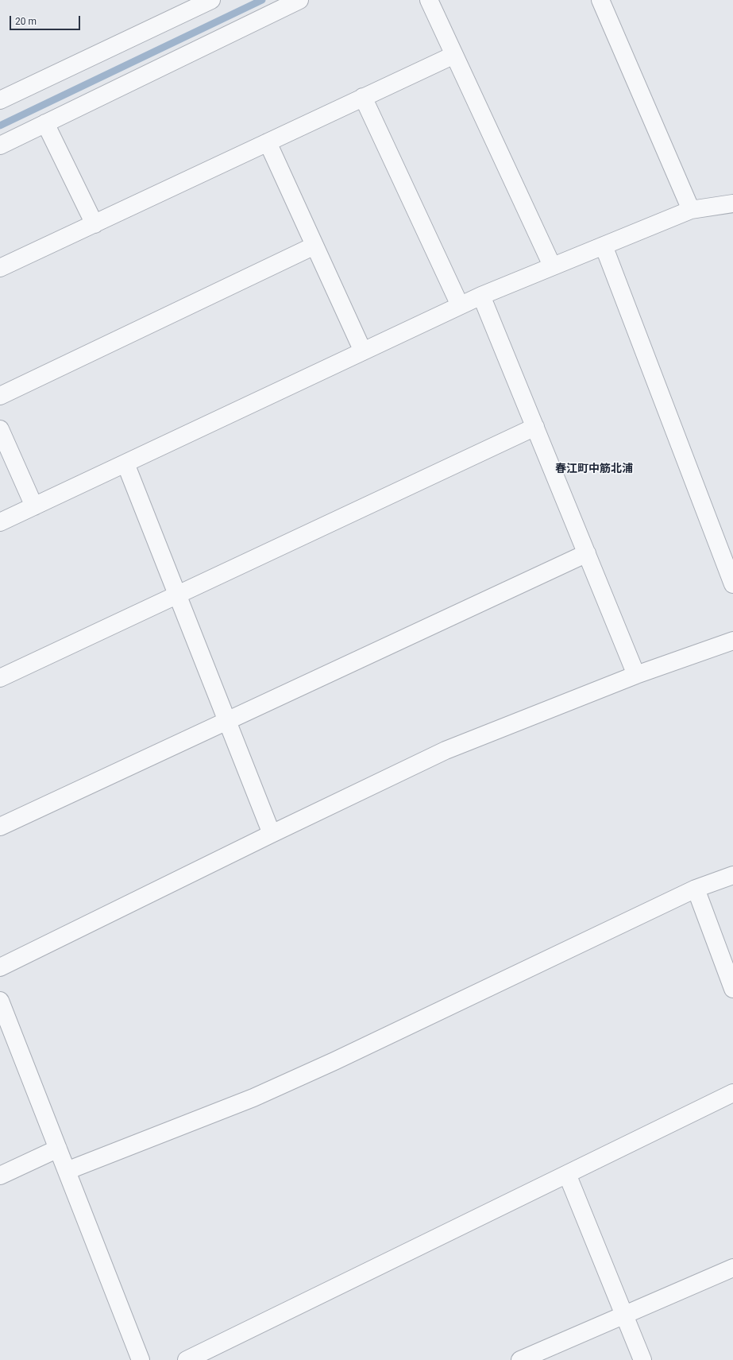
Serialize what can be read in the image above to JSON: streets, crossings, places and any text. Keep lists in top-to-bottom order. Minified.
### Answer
{"districts":["春江町中筋北浦"],"scale_bar":"20 m"}
